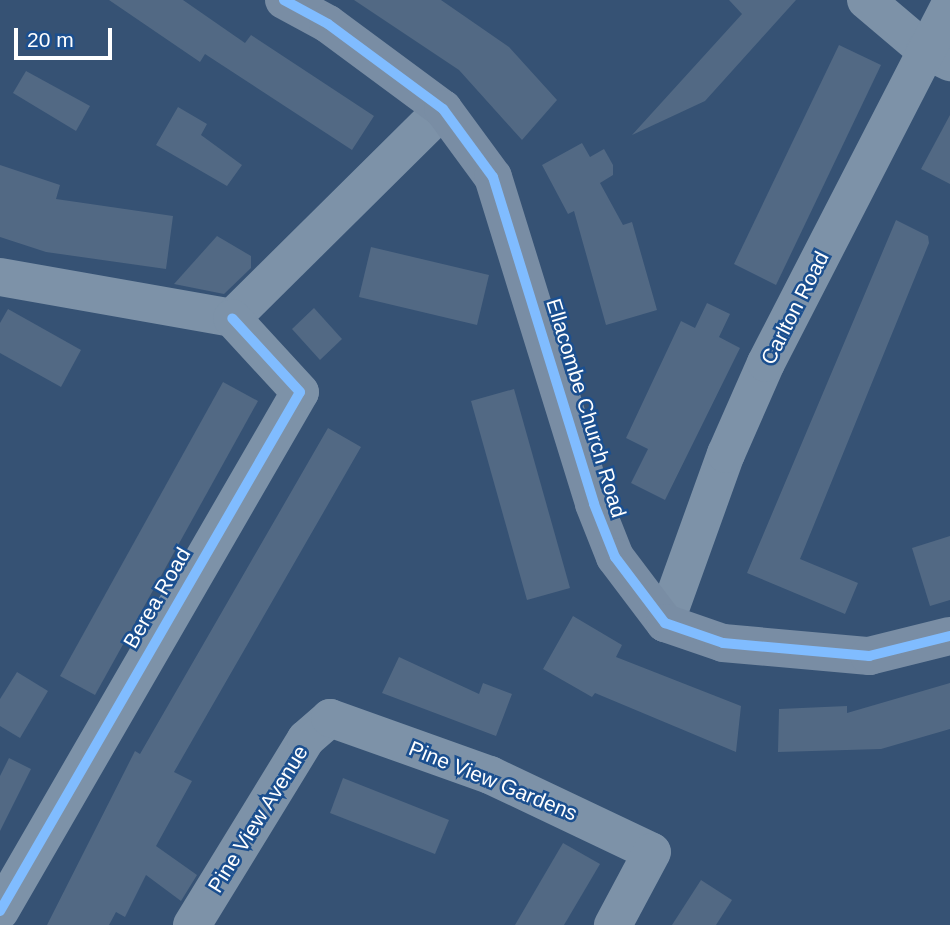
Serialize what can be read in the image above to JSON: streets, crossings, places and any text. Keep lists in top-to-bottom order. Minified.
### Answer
{"streets":{"street":["Carlton Road","Ellacombe Church Road","Berea Road","Pine View Gardens","Pine View Avenue"]},"crossings":[["Carlton Road","Ellacombe Church Road"],["Pine View Gardens","Pine View Avenue"]],"scale_bar":"20 m"}
